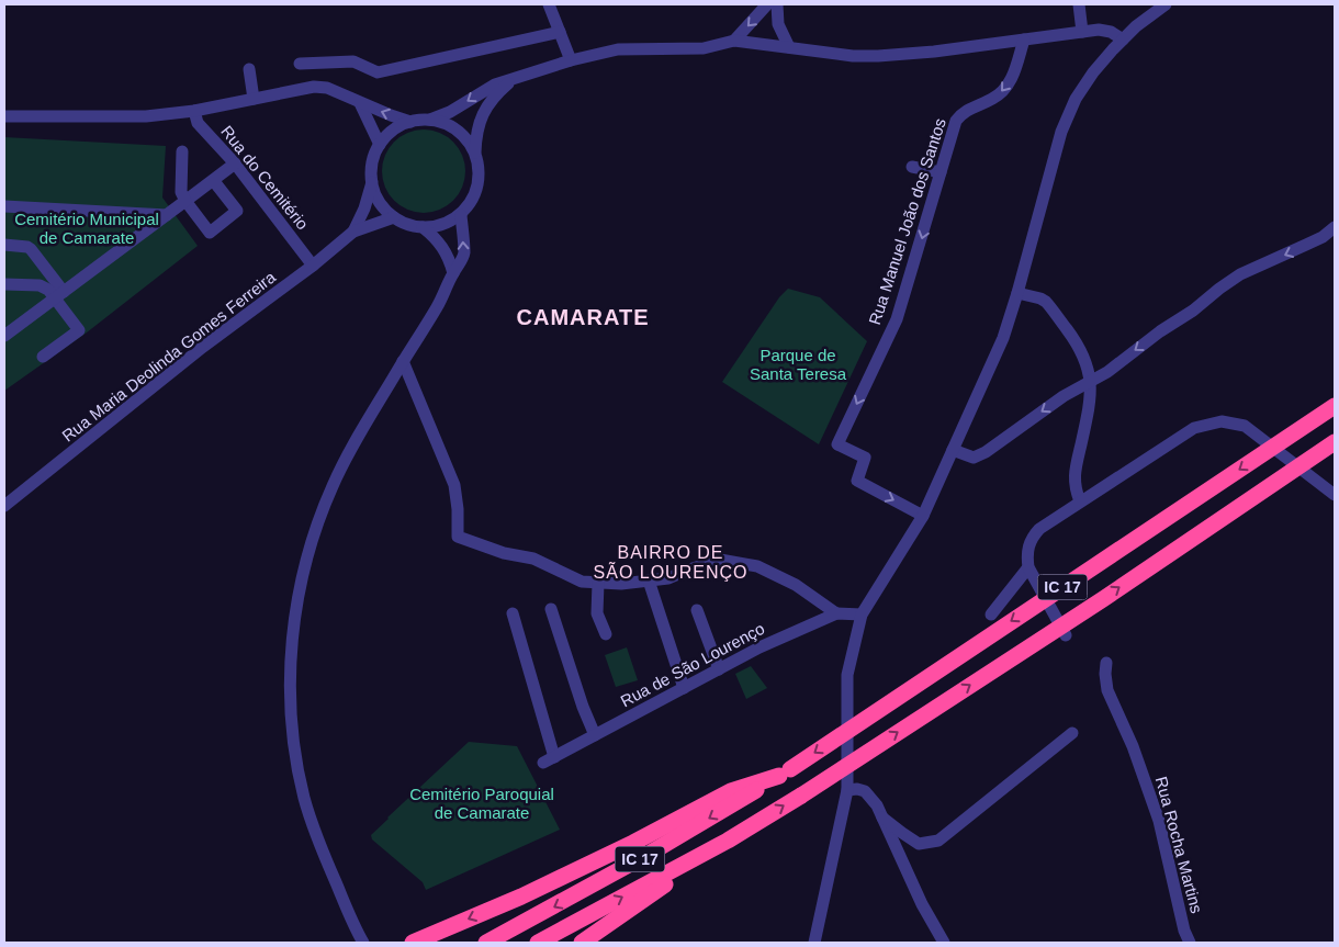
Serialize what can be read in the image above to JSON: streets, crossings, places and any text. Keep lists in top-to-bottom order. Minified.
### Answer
{"streets":{"highway":["IC 17"],"street":["Rua do Cemitério","Rua Manuel João dos Santos","Rua Maria Deolinda Gomes Ferreira","Rua de São Lourenço","Rua Rocha Martins"]},"crossings":[["Rua do Cemitério","Rua Maria Deolinda Gomes Ferreira"]],"districts":["CAMARATE","BAIRRO DE SÃO LOURENÇO"],"parks":["Cemitério Municipal de Camarate","Parque de Santa Teresa","Cemitério Paroquial de Camarate"]}
